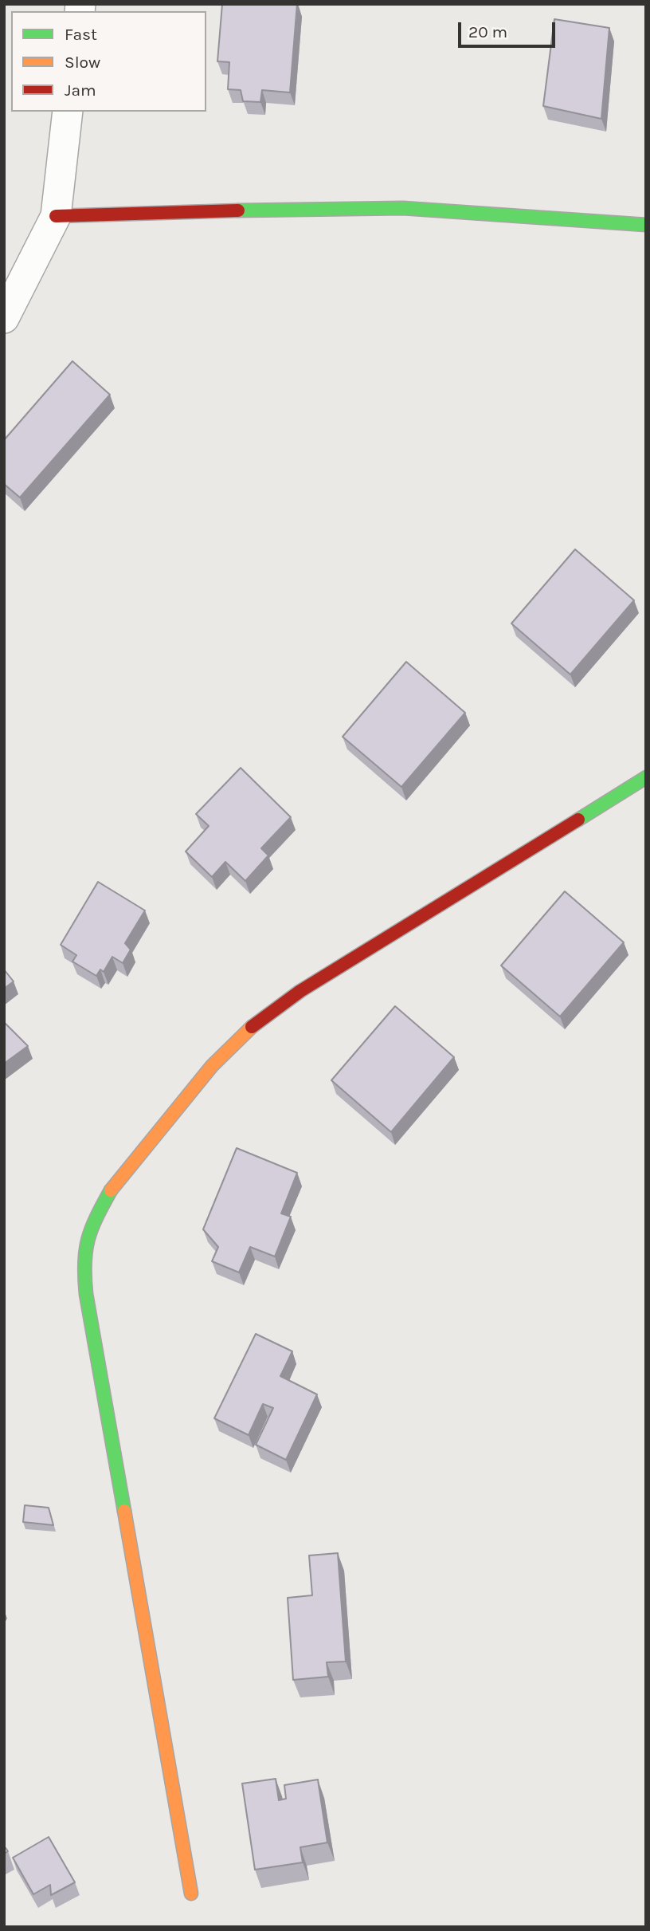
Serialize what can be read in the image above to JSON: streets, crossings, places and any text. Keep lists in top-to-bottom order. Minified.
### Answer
{"legend":["Fast","Slow","Jam"],"scale_bar":"20 m"}
